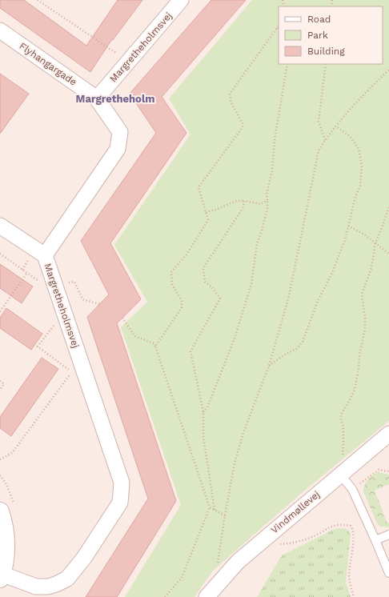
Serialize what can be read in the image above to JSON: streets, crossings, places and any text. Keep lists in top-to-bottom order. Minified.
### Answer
{"streets":{"street":["Margretheholmsvej","Flyhangargade","Vindmøllevej"]},"crossings":[["Margretheholmsvej","Flyhangargade"]],"districts":["Margretheholm"],"legend":["Road","Park","Building"]}
